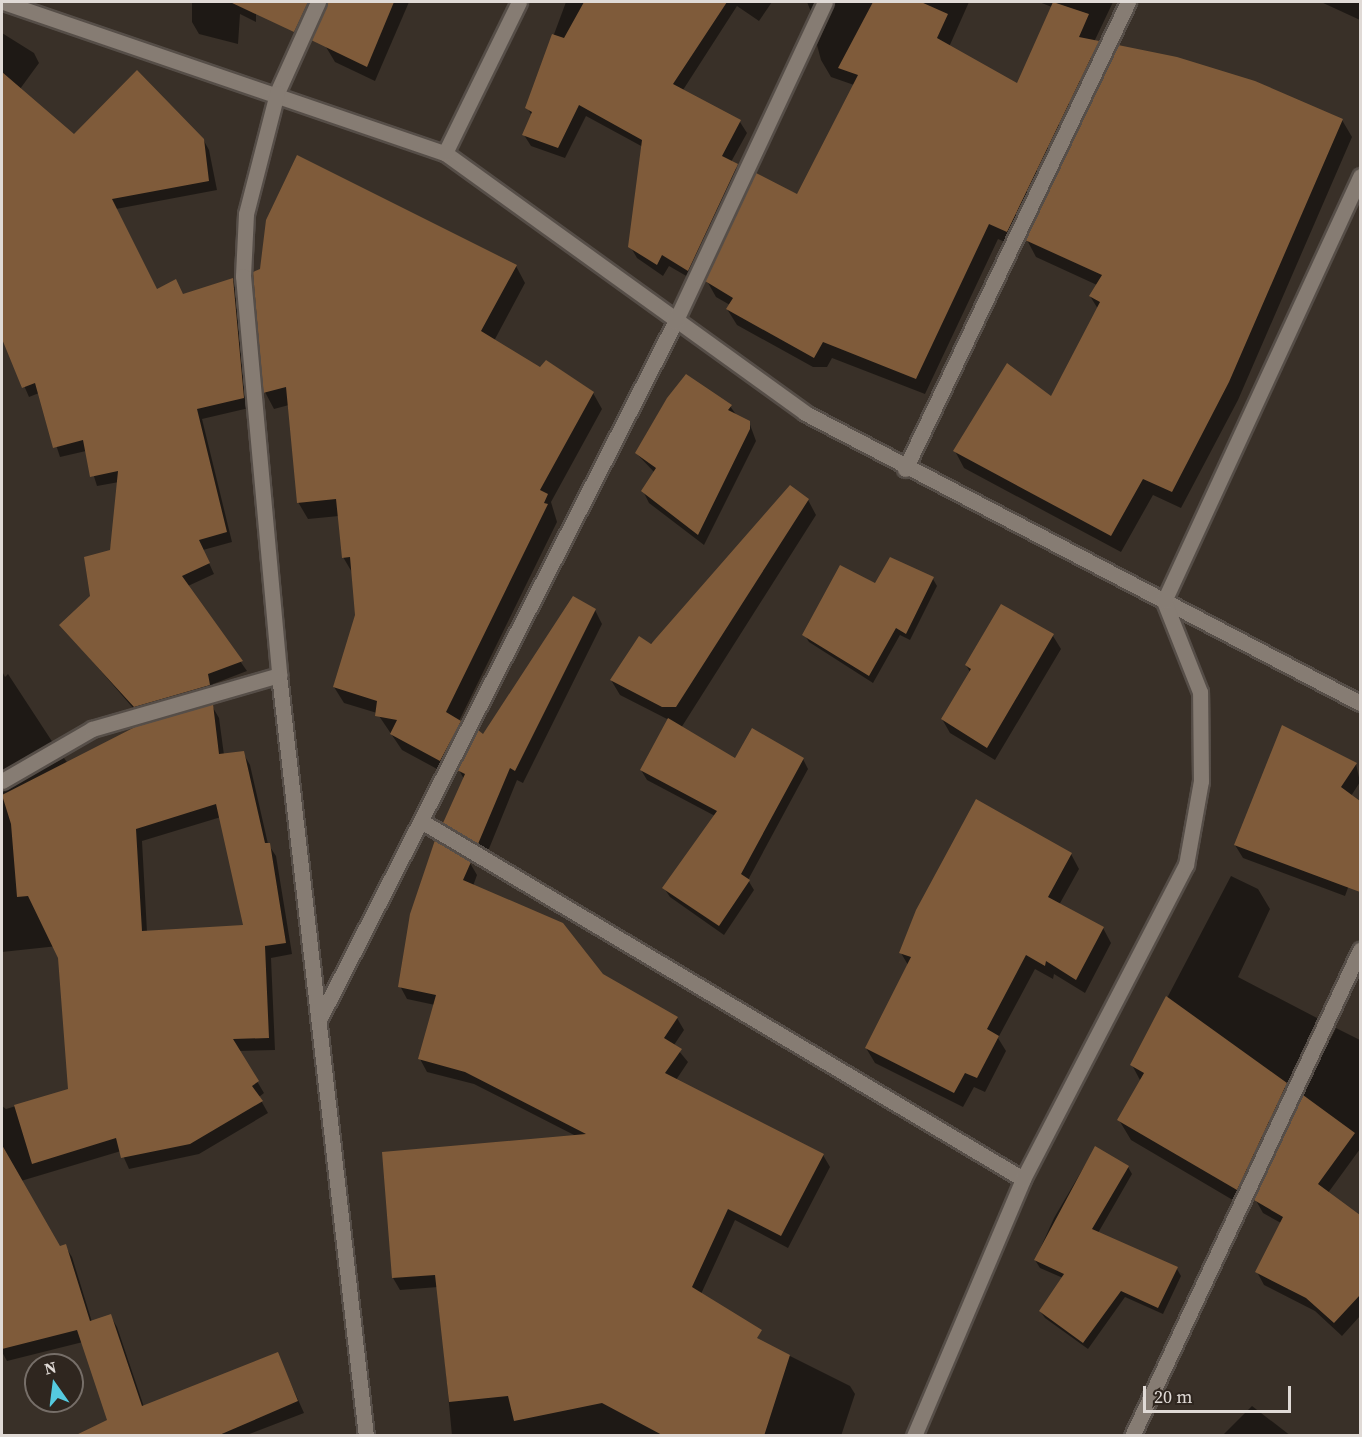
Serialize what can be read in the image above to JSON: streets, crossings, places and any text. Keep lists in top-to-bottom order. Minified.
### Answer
{"scale_bar":"20 m","north":"top"}
